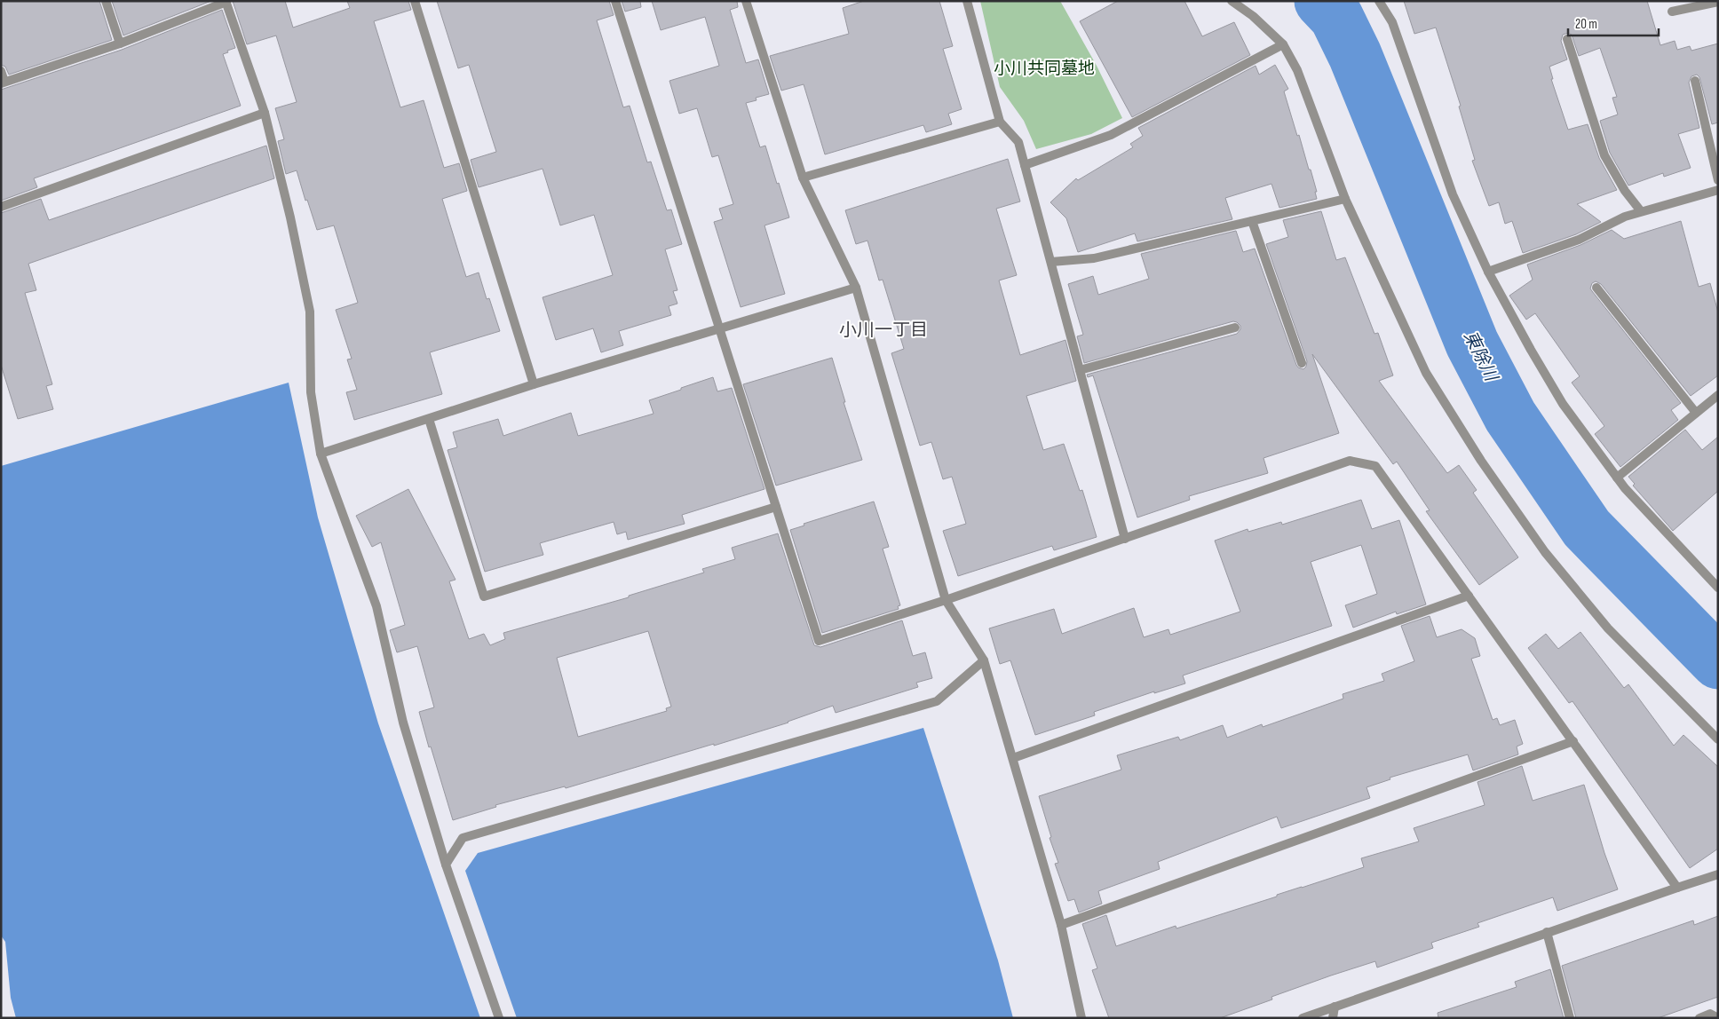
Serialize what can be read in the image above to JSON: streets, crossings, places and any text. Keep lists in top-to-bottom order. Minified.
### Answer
{"districts":["小川一丁目"],"water":["東除川"],"parks":["小川共同墓地"],"scale_bar":"20 m"}
